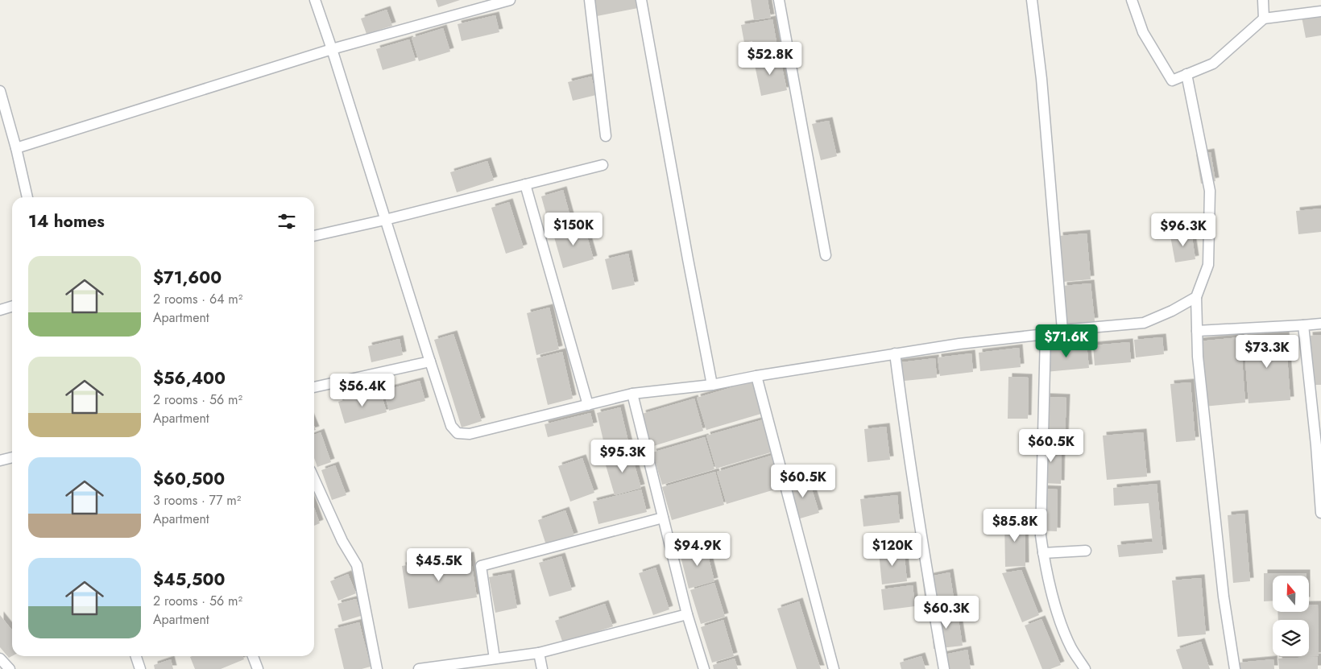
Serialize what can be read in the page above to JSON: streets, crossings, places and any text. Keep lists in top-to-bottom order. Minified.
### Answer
{"north":"top","page":{"price":["$52.8K","$150K","$96.3K","$71.6K","$73.3K","$56.4K","$60.5K","$95.3K","$60.5K","$85.8K","$94.9K","$120K","$45.5K","$60.3K"],"heading":"14 homes","list":[{"name":"$71,600","note":"2 rooms · 64 m² · Apartment"},{"name":"$56,400","note":"2 rooms · 56 m² · Apartment"},{"name":"$60,500","note":"3 rooms · 77 m² · Apartment"},{"name":"$45,500","note":"2 rooms · 56 m² · Apartment"}]}}
